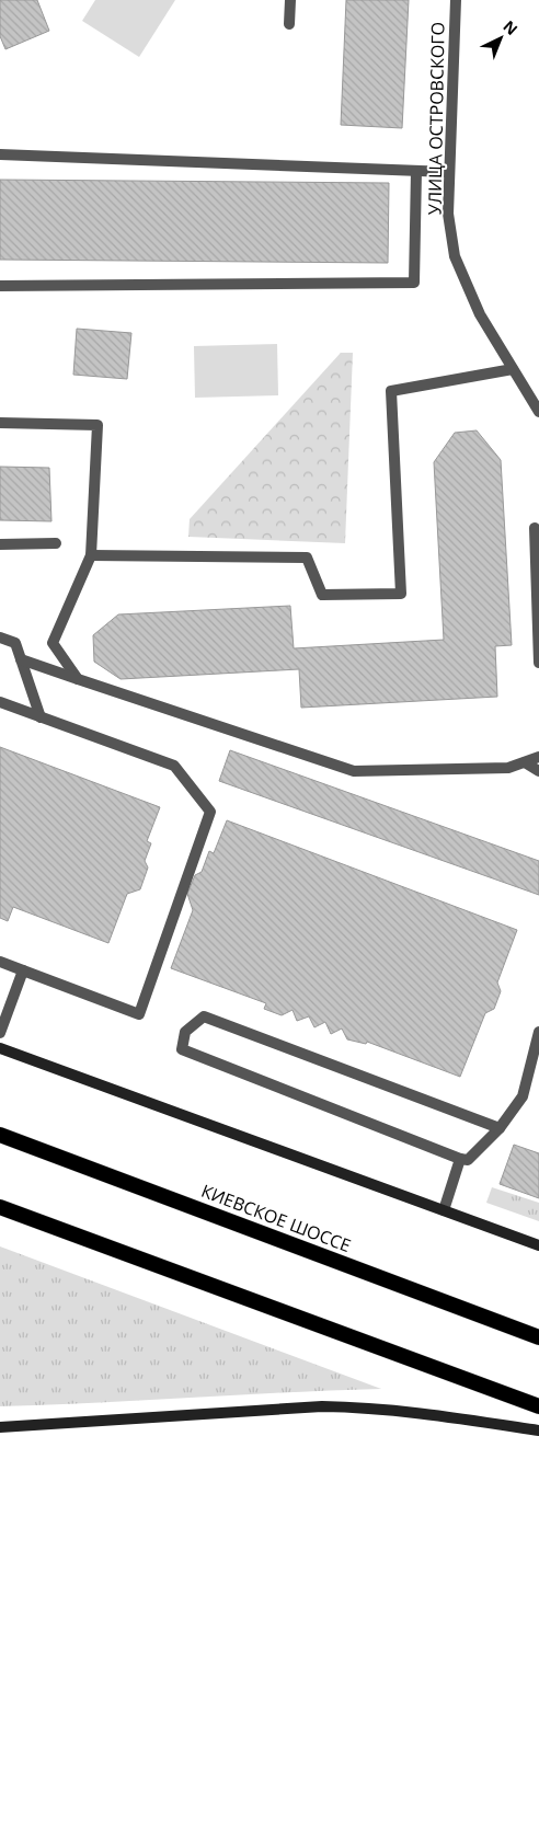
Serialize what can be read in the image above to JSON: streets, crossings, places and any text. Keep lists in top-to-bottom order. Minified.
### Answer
{"streets":{"highway":["КИЕВСКОЕ ШОССЕ"],"street":["УЛИЦА ОСТРОВСКОГО"]},"north":"top right"}
